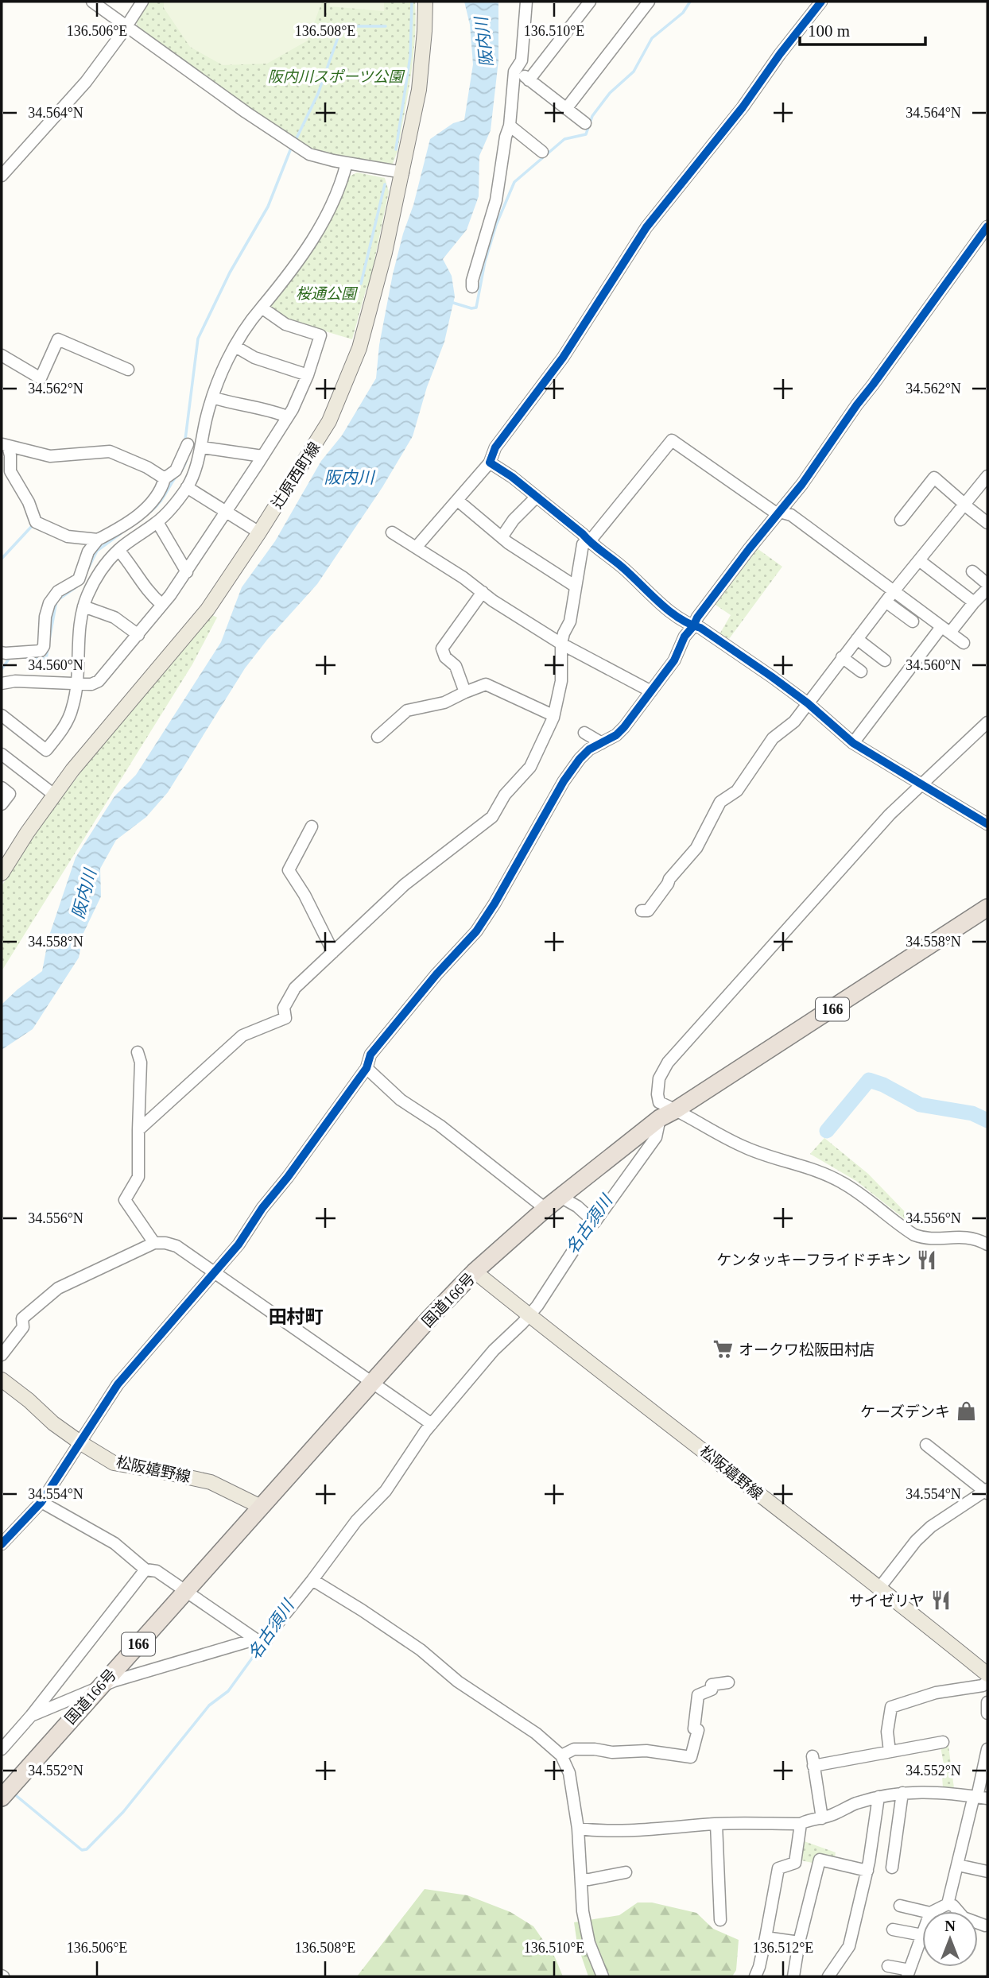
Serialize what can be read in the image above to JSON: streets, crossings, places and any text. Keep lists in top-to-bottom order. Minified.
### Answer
{"streets":{"highway":["166","国道166号"],"main road":["辻原西町線","松阪嬉野線"]},"crossings":[["国道166号","松阪嬉野線"]],"districts":["田村町"],"water":["阪内川","名古須川"],"parks":["阪内川スポーツ公園","桜通公園"],"places":{"restaurant":["ケンタッキーフライドチキン","サイゼリヤ"],"supermarket":["オークワ松阪田村店"],"shop":["ケーズデンキ"]},"scale_bar":"100 m","north":"top","coordinates":["136.506°E","136.508°E","136.510°E","34.564°N","34.562°N","34.560°N","34.558°N","34.556°N","34.554°N","34.552°N","136.512°E"]}
